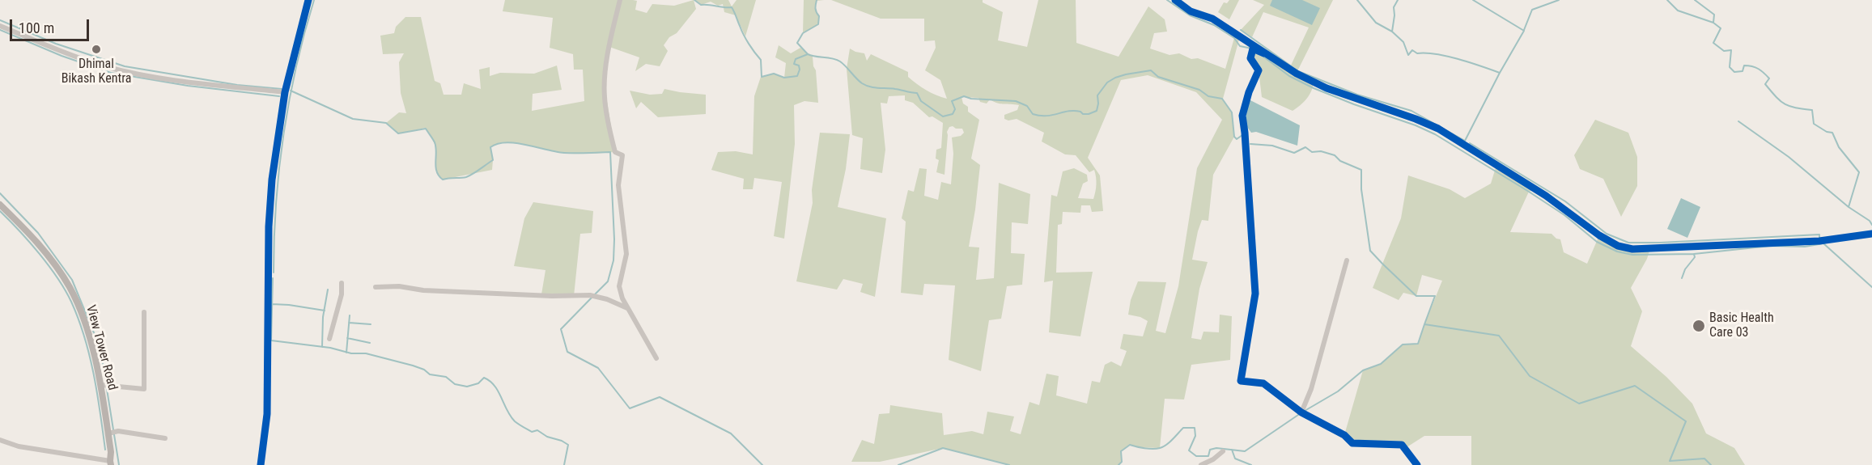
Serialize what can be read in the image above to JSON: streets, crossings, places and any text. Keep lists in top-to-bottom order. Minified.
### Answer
{"streets":{"street":["View Tower Road"]},"places":["Dhimal Bikash Kentra","Basic Health Care 03"],"scale_bar":"100 m"}
